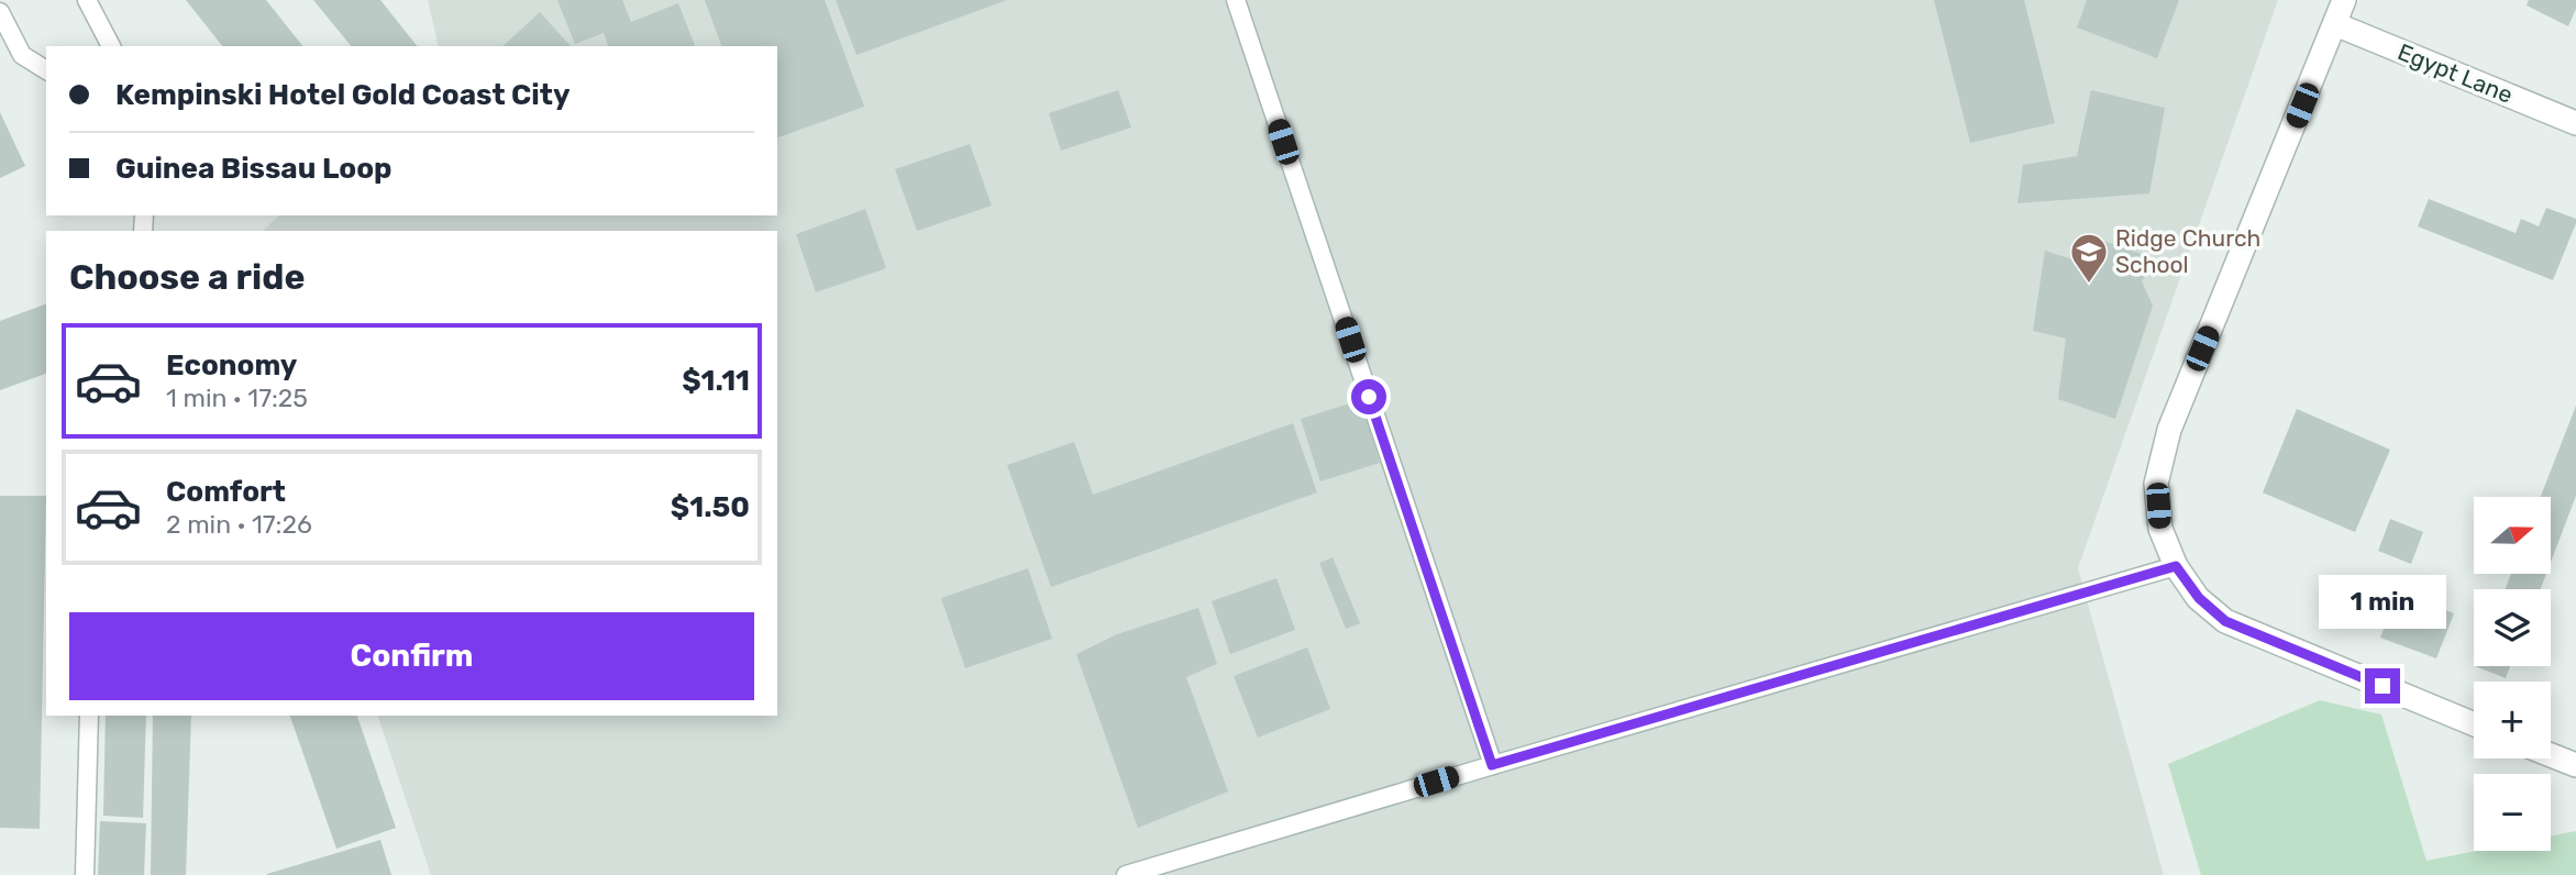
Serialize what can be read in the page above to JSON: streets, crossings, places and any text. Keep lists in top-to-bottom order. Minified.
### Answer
{"streets":{"street":["Egypt Lane"]},"places":{"school or university":["Ridge Church School"]},"north":"right","page":{"banner":["Kempinski Hotel Gold Coast City","Guinea Bissau Loop"],"heading":"Choose a ride","list":[{"name":"Economy","note":"1 min · 17:25","value":"$1.11"},{"name":"Comfort","note":"2 min · 17:26","value":"$1.50"}],"map_buttons":["+","−"],"bubble":"1 min","buttons":"Confirm"}}
